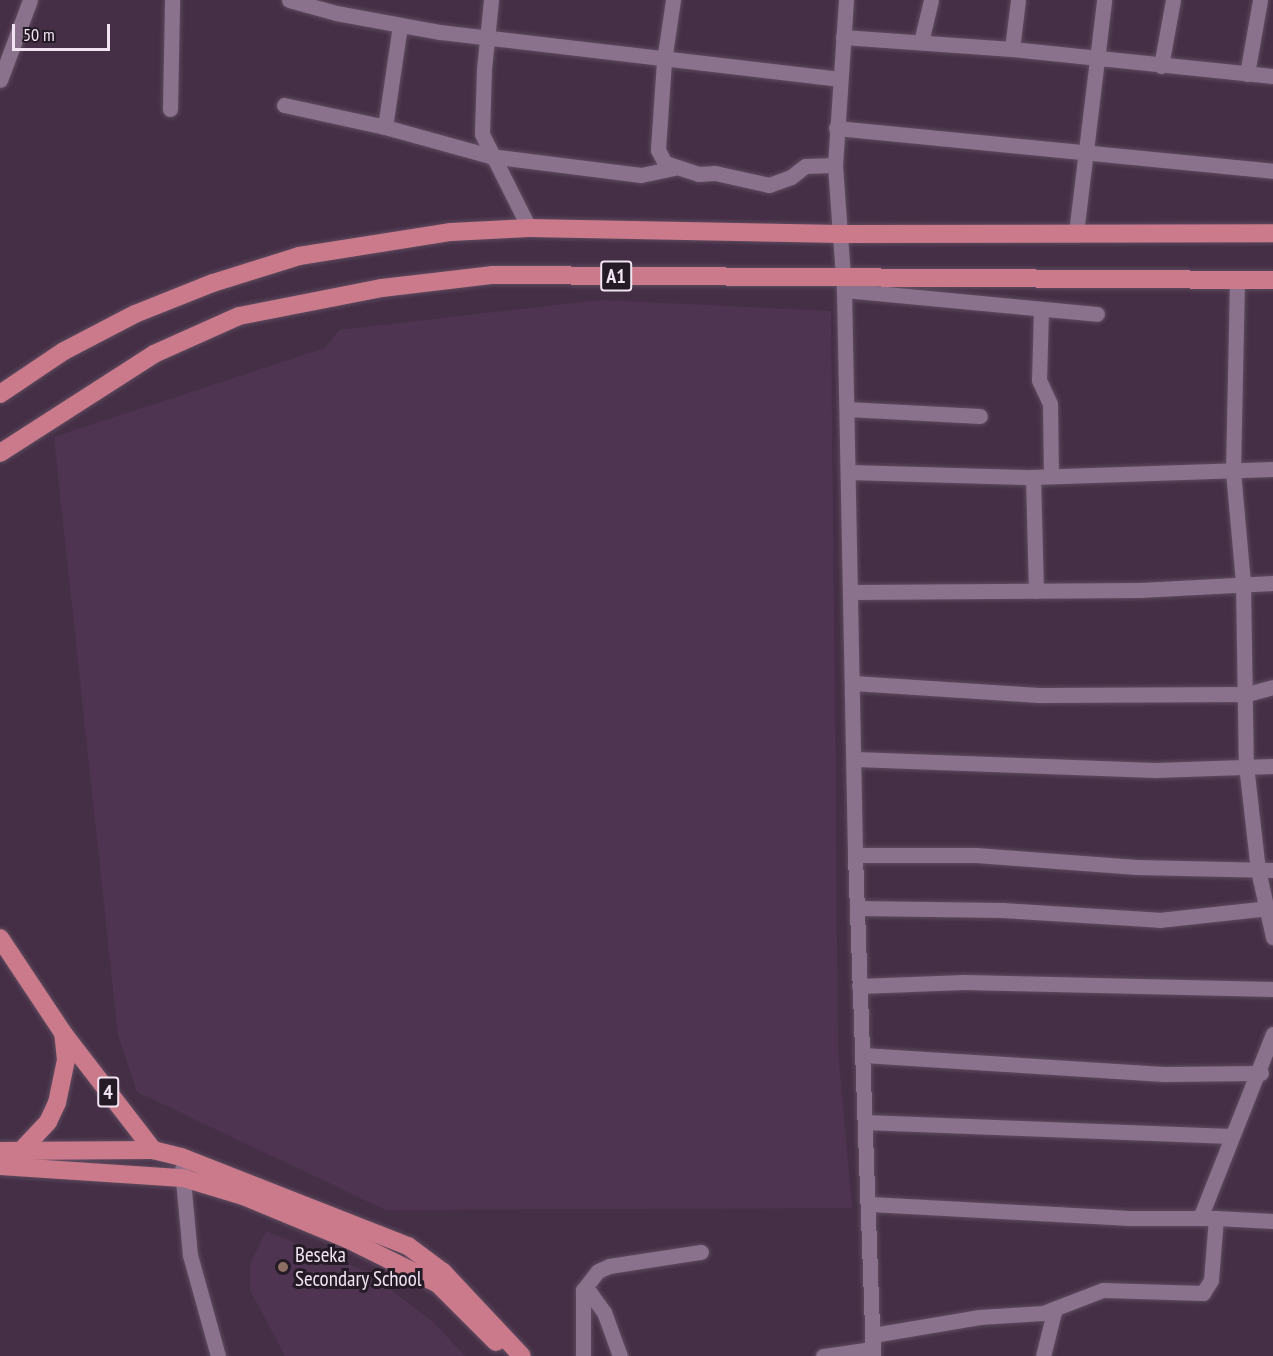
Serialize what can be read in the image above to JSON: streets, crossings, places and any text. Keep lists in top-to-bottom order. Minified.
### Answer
{"streets":{"main road":["A1","4"]},"places":["Beseka Secondary School"],"scale_bar":"50 m"}
